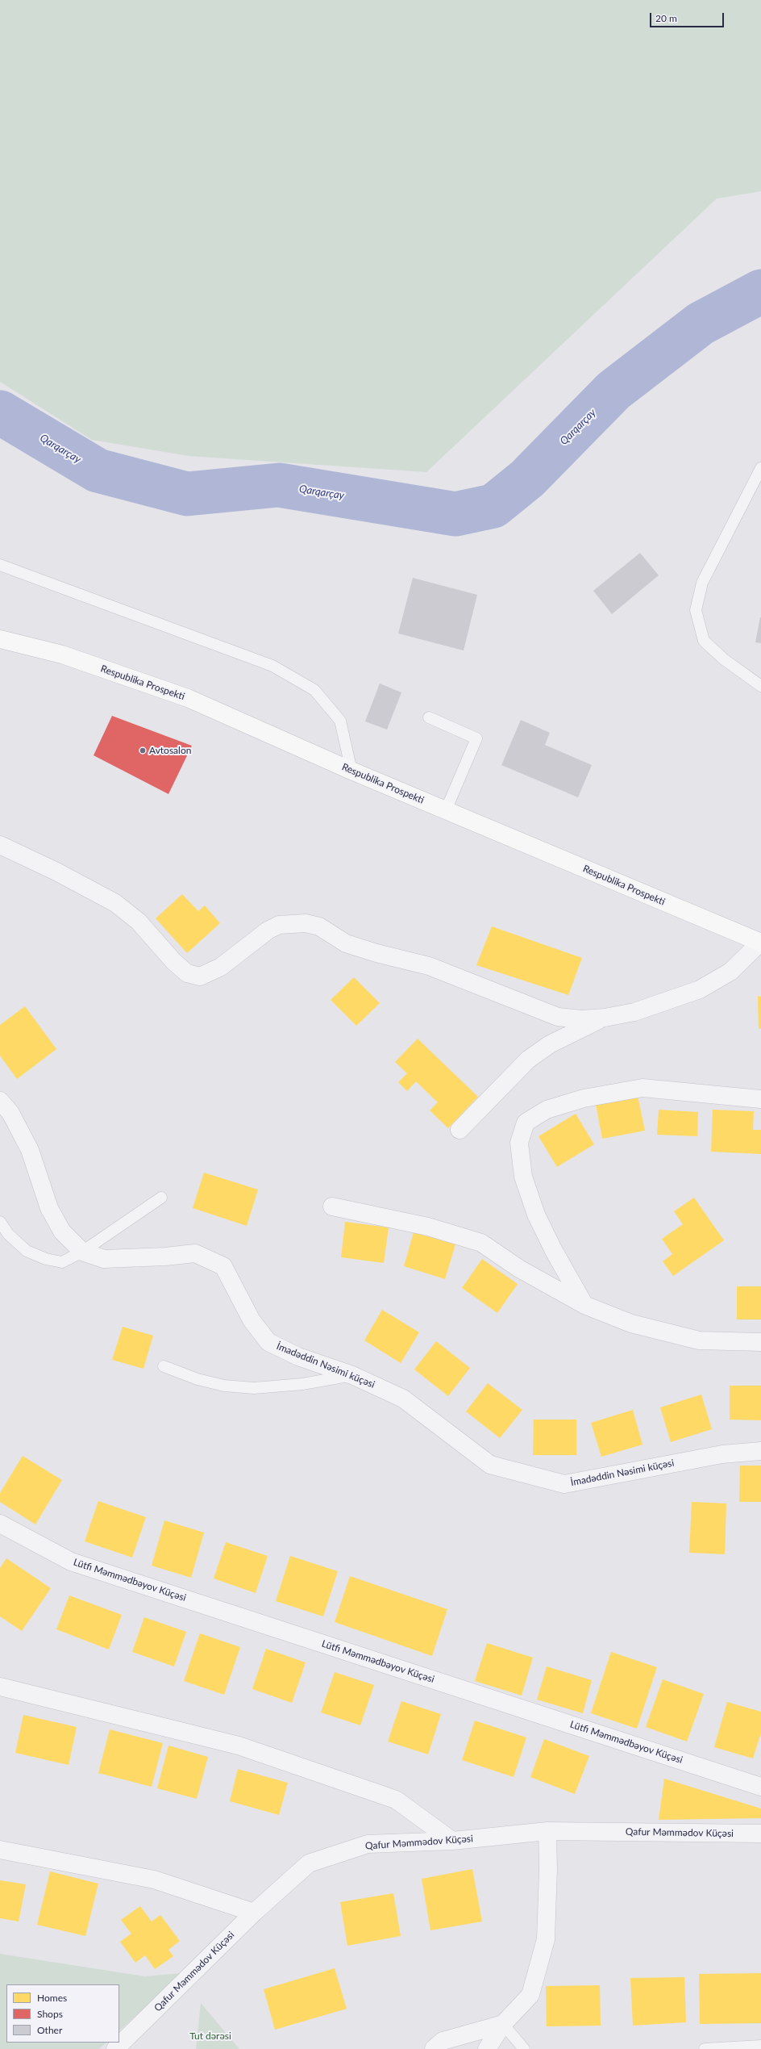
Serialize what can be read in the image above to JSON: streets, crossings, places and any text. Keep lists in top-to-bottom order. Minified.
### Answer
{"streets":{"main road":["Respublika Prospekti"],"street":["İmadəddin Nəsimi küçəsi","Lütfi Məmmədbəyov Küçəsi","Qafur Məmmədov Küçəsi"]},"water":["Qarqarçay"],"parks":["Tut dərəsi"],"places":["Avtosalon"],"legend":["Homes","Shops","Other"],"scale_bar":"20 m"}
